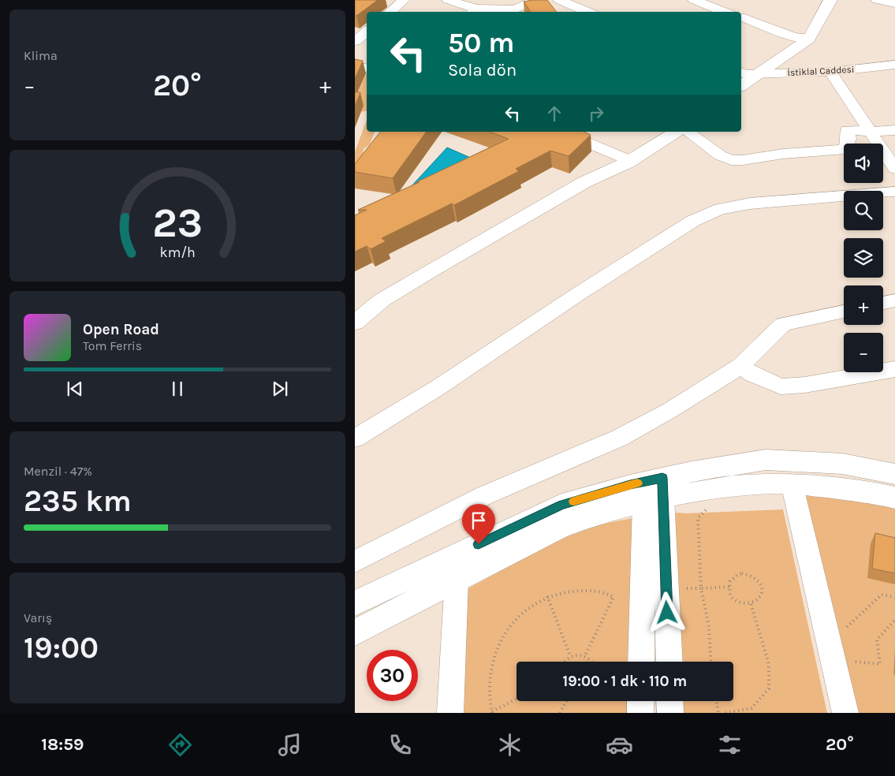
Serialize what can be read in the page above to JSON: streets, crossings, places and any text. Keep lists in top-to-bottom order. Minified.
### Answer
{"streets":{"street":["İstiklal Caddesi"]},"page":{"tile":["Klima",["Menzil · 47%","235 km"],["Varış","19:00"]],"turn":["50 m","Sola dön"],"heat":["−","20°","+"],"map_buttons":["+","−"],"song":["Open Road","Tom Ferris"],"limit":"30","trip":"19:00 · 1 dk · 110 m","tabs":["18:59","20°"],"gauge":["23","km/h"]}}
